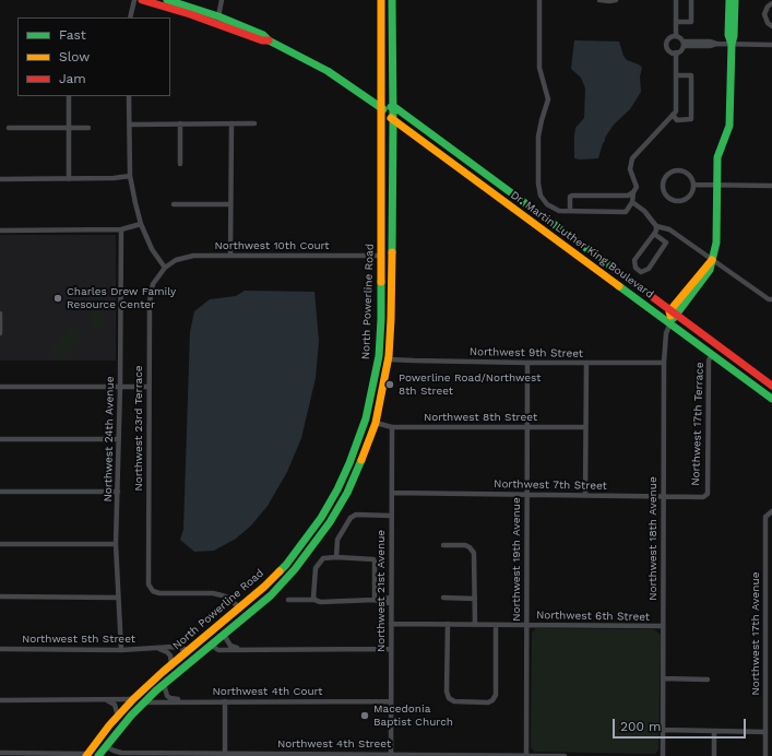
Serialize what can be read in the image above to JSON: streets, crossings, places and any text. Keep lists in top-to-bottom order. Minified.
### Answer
{"streets":{"main road":["Dr. Martin Luther King Boulevard","North Powerline Road"],"street":["Northwest 10th Court","Northwest 9th Street","Northwest 8th Street","Northwest 17th Terrace","Northwest 23rd Terrace","Northwest 24th Avenue","Northwest 7th Street","Northwest 18th Avenue","Northwest 19th Avenue","Northwest 21st Avenue","Northwest 6th Street","Northwest 17th Avenue","Northwest 5th Street","Northwest 4th Court","Northwest 4th Street"]},"crossings":[["Dr. Martin Luther King Boulevard","North Powerline Road"],["Dr. Martin Luther King Boulevard","Northwest 17th Terrace"],["Dr. Martin Luther King Boulevard","Northwest 18th Avenue"],["Northwest 10th Court","North Powerline Road"],["Northwest 10th Court","Northwest 23rd Terrace"],["North Powerline Road","Northwest 9th Street"],["North Powerline Road","Northwest 8th Street"],["North Powerline Road","Northwest 23rd Terrace"],["North Powerline Road","Northwest 5th Street"],["North Powerline Road","Northwest 4th Court"],["North Powerline Road","Northwest 4th Street"],["Northwest 9th Street","Northwest 18th Avenue"],["Northwest 9th Street","Northwest 19th Avenue"],["Northwest 8th Street","Northwest 19th Avenue"],["Northwest 8th Street","Northwest 21st Avenue"],["Northwest 17th Terrace","Northwest 7th Street"],["Northwest 24th Avenue","Northwest 5th Street"],["Northwest 7th Street","Northwest 18th Avenue"],["Northwest 7th Street","Northwest 19th Avenue"],["Northwest 7th Street","Northwest 21st Avenue"],["Northwest 18th Avenue","Northwest 6th Street"],["Northwest 19th Avenue","Northwest 6th Street"],["Northwest 19th Avenue","Northwest 4th Street"],["Northwest 21st Avenue","Northwest 6th Street"],["Northwest 21st Avenue","Northwest 4th Court"],["Northwest 21st Avenue","Northwest 4th Street"]],"places":["Charles Drew Family Resource Center","Powerline Road/Northwest 8th Street","Macedonia Baptist Church"],"legend":["Fast","Slow","Jam"],"scale_bar":"200 m"}
